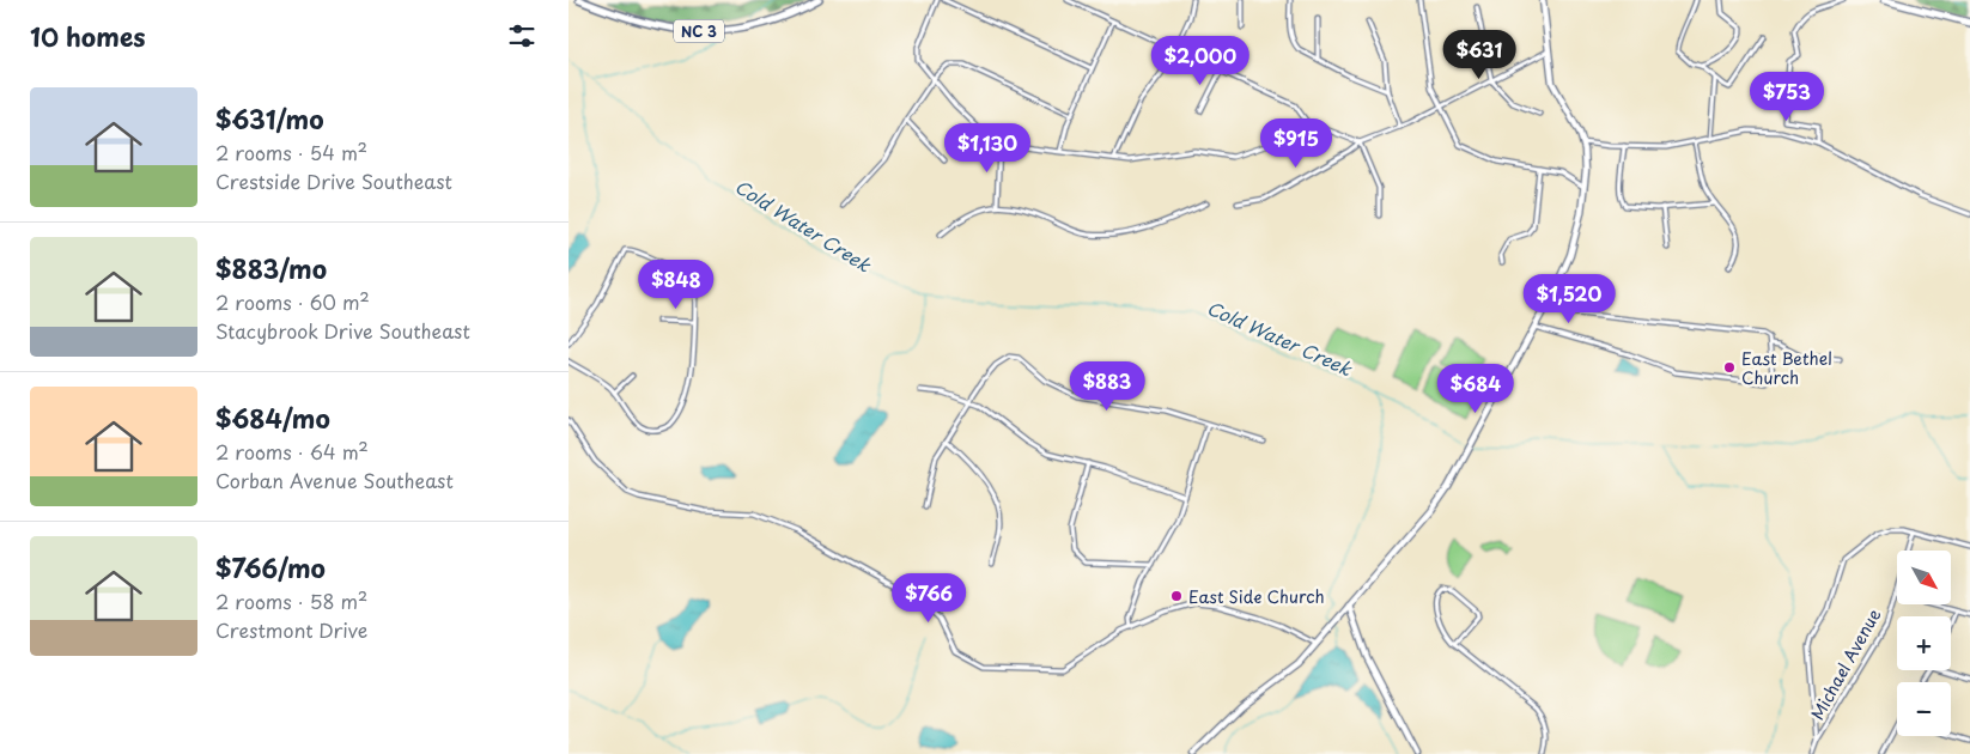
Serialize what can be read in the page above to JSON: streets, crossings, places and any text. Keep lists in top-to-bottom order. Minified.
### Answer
{"streets":{"main road":["NC 3"],"street":["Michael Avenue"]},"water":["Cold Water Creek"],"places":["East Bethel Church","East Side Church"],"north":"bottom right","page":{"heading":"10 homes","price":["$631","$2,000","$753","$915","$1,130","$848","$1,520","$883","$684","$766"],"list":[{"name":"$631/mo","note":"2 rooms · 54 m² · Crestside Drive Southeast"},{"name":"$883/mo","note":"2 rooms · 60 m² · Stacybrook Drive Southeast"},{"name":"$684/mo","note":"2 rooms · 64 m² · Corban Avenue Southeast"},{"name":"$766/mo","note":"2 rooms · 58 m² · Crestmont Drive"}],"map_buttons":["+","−"]}}
